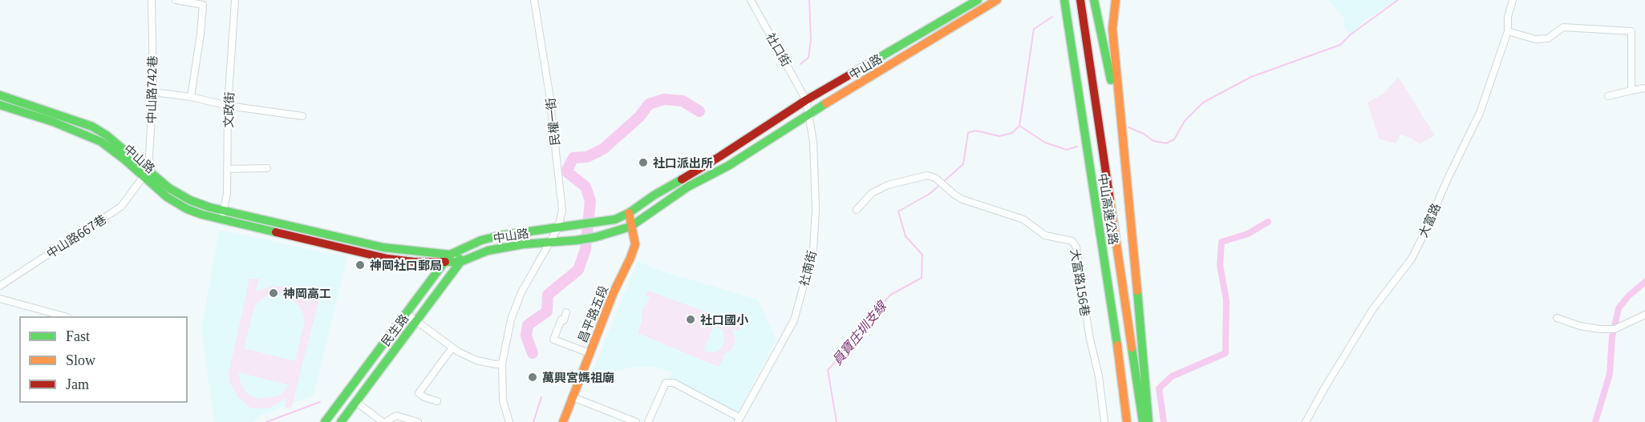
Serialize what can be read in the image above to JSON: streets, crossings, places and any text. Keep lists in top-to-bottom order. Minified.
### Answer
{"streets":{"main road":["中山路","中山高速公路","昌平路五段","民生路"],"street":["社口街","中山路742巷","文政街","民權一街","大富路","中山路667巷","社南街","大富路156巷"]},"crossings":[["社口街","中山路"],["社口街","社南街"],["中山路","中山路742巷"],["中山路","文政街"],["中山路","民權一街"],["中山路","中山路667巷"],["中山路","社南街"],["中山路","昌平路五段"],["中山路","民生路"],["中山路742巷","中山路667巷"]],"water":["員寶庄圳支線"],"places":["社口派出所","神岡社口郵局","神岡高工","社口國小","萬興宮媽祖廟"],"legend":["Fast","Slow","Jam"]}
